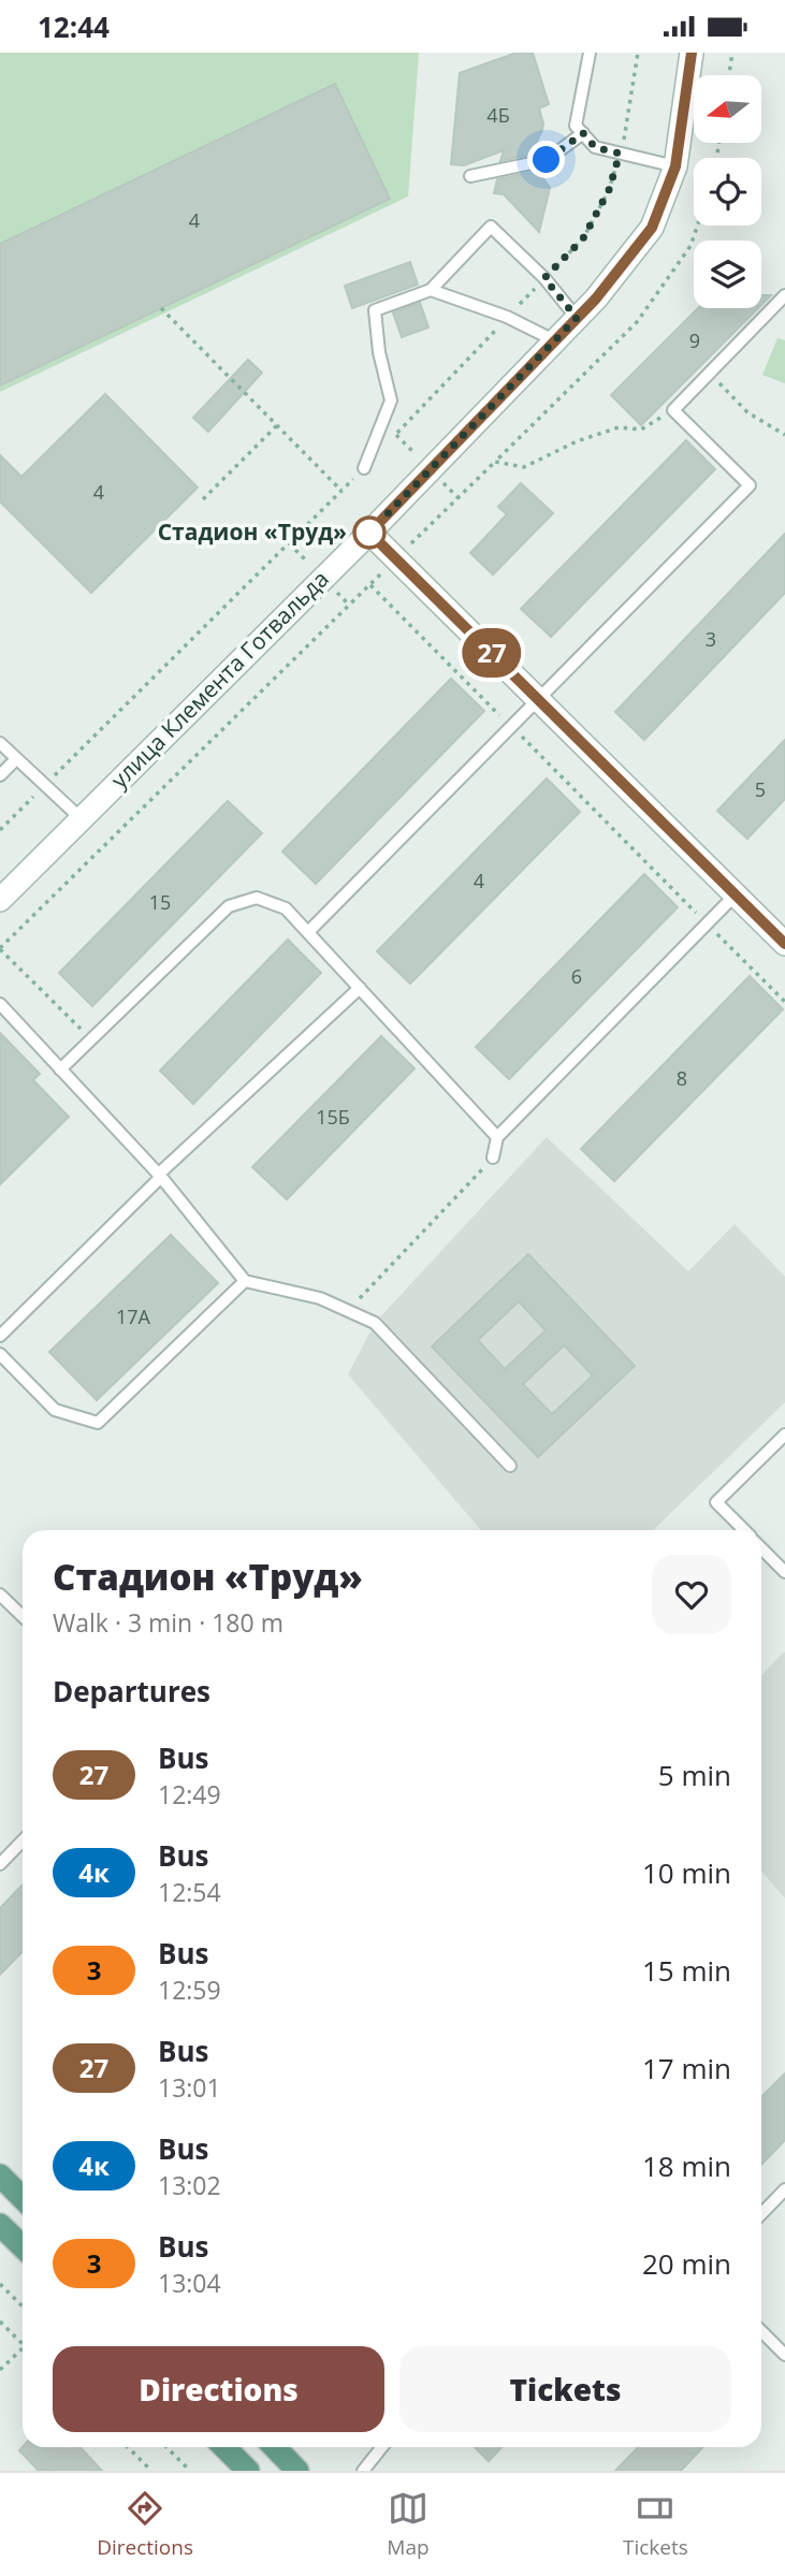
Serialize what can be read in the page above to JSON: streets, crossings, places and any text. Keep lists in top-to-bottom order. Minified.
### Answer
{"streets":{"street":["улица Клемента Готвальда"]},"places":["Стадион «Труд»"],"lines":["bus line 27"],"house_numbers":["4Б","4","9","4","3","5","4","15","6","8","15Б","17А"],"north":"left","page":{"status":"12:44","on_map":"27","heading":[["Стадион «Труд»","Walk · 3 min · 180 m"],"Departures"],"list":[{"mark":"27","name":"Bus","note":"12:49","value":"5 min"},{"mark":"4к","name":"Bus","note":"12:54","value":"10 min"},{"mark":"3","name":"Bus","note":"12:59","value":"15 min"},{"mark":"27","name":"Bus","note":"13:01","value":"17 min"},{"mark":"4к","name":"Bus","note":"13:02","value":"18 min"},{"mark":"3","name":"Bus","note":"13:04","value":"20 min"}],"buttons":["Directions","Tickets"],"tabs":["Directions","Map","Tickets"]}}
